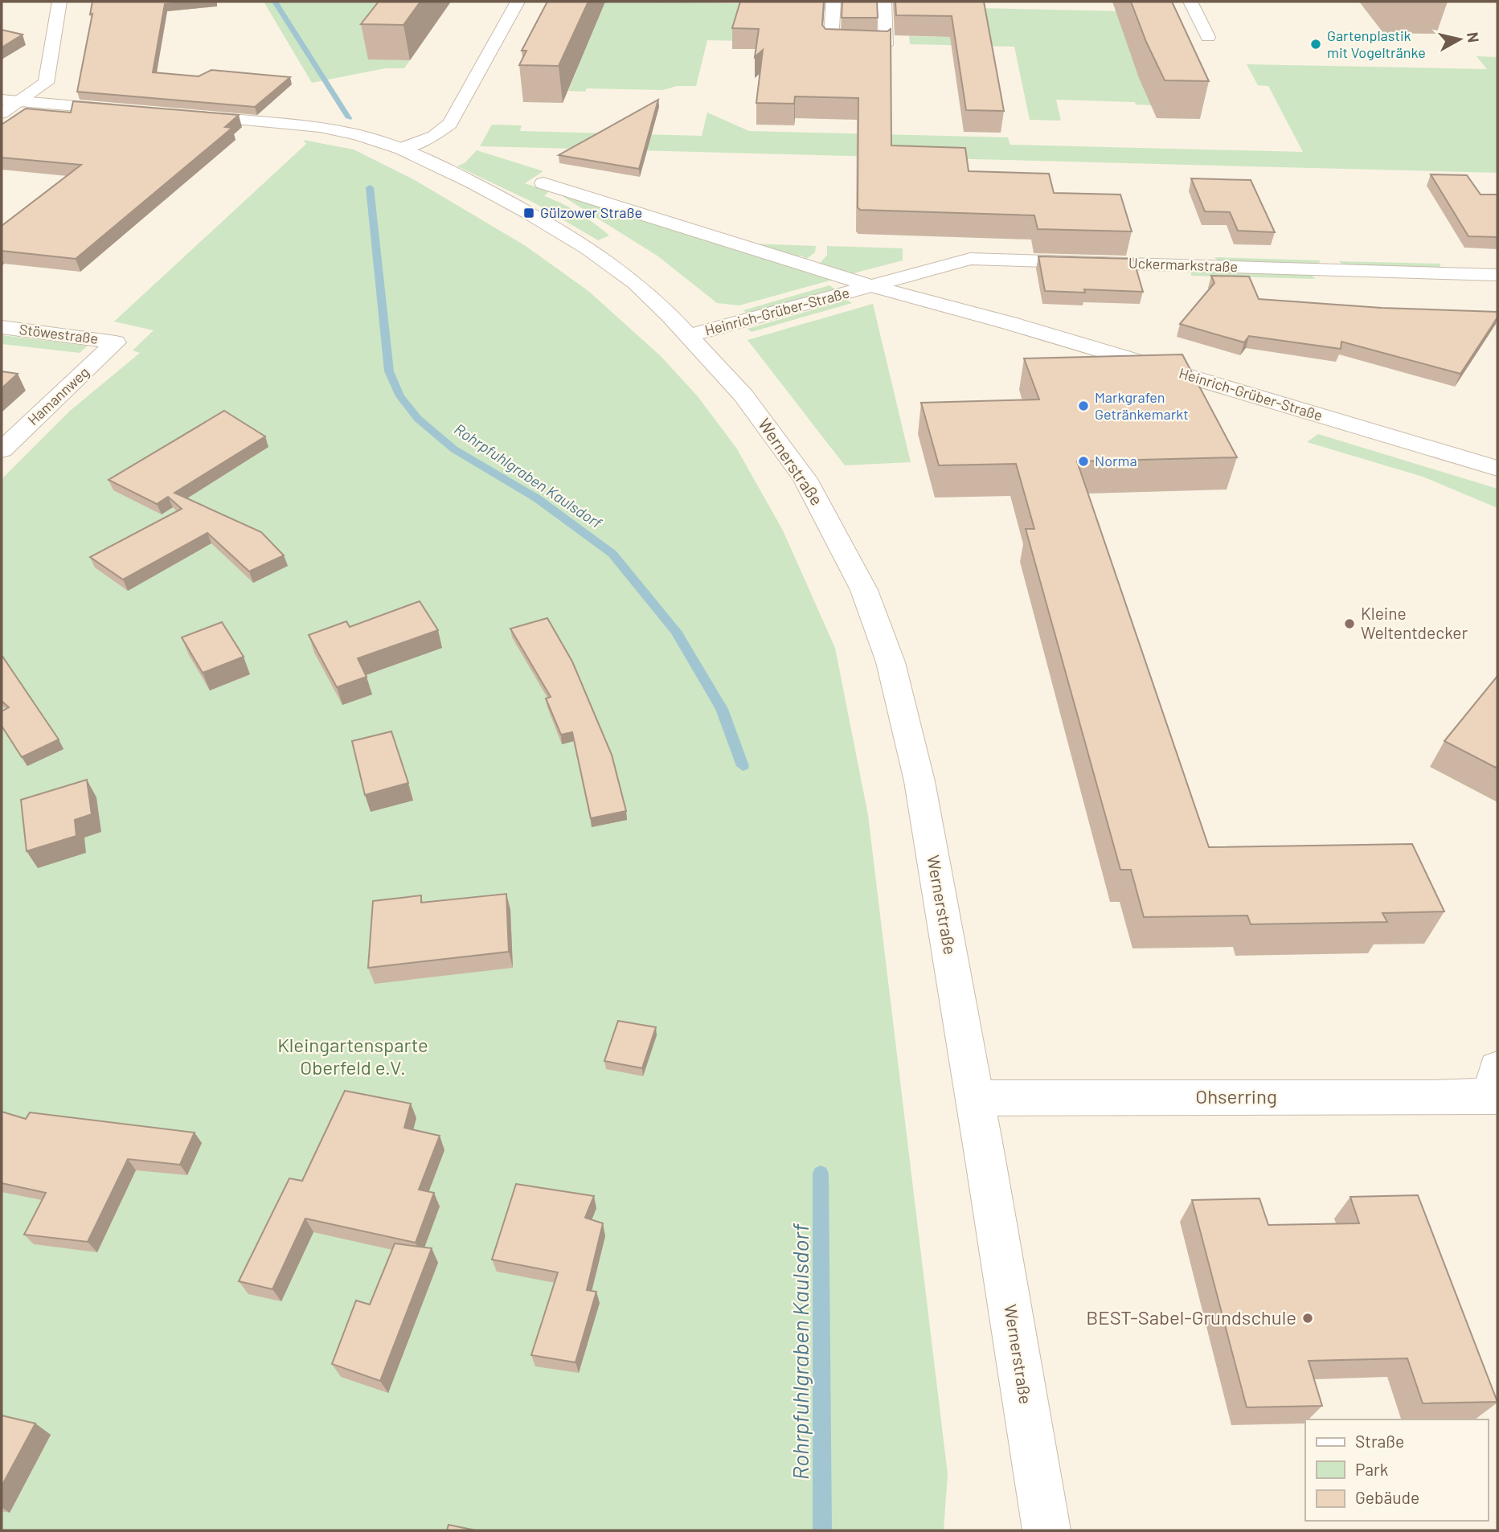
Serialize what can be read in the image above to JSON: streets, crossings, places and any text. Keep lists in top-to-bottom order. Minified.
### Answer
{"streets":{"street":["Uckermarkstraße","Heinrich-Grüber-Straße","Stöwestraße","Hamannweg","Wernerstraße","Ohserring"]},"crossings":[["Uckermarkstraße","Heinrich-Grüber-Straße"],["Heinrich-Grüber-Straße","Wernerstraße"],["Stöwestraße","Hamannweg"],["Wernerstraße","Ohserring"]],"water":["Rohrpfuhlgraben Kaulsdorf"],"parks":["Kleingartensparte Oberfeld e.V."],"places":{"other":["Gartenplastik mit Vogeltränke","Markgrafen Getränkemarkt","Norma","Kleine Weltentdecker","BEST-Sabel-Grundschule"],"transit":["Gülzower Straße"]},"legend":["Straße","Park","Gebäude"],"north":"right"}
